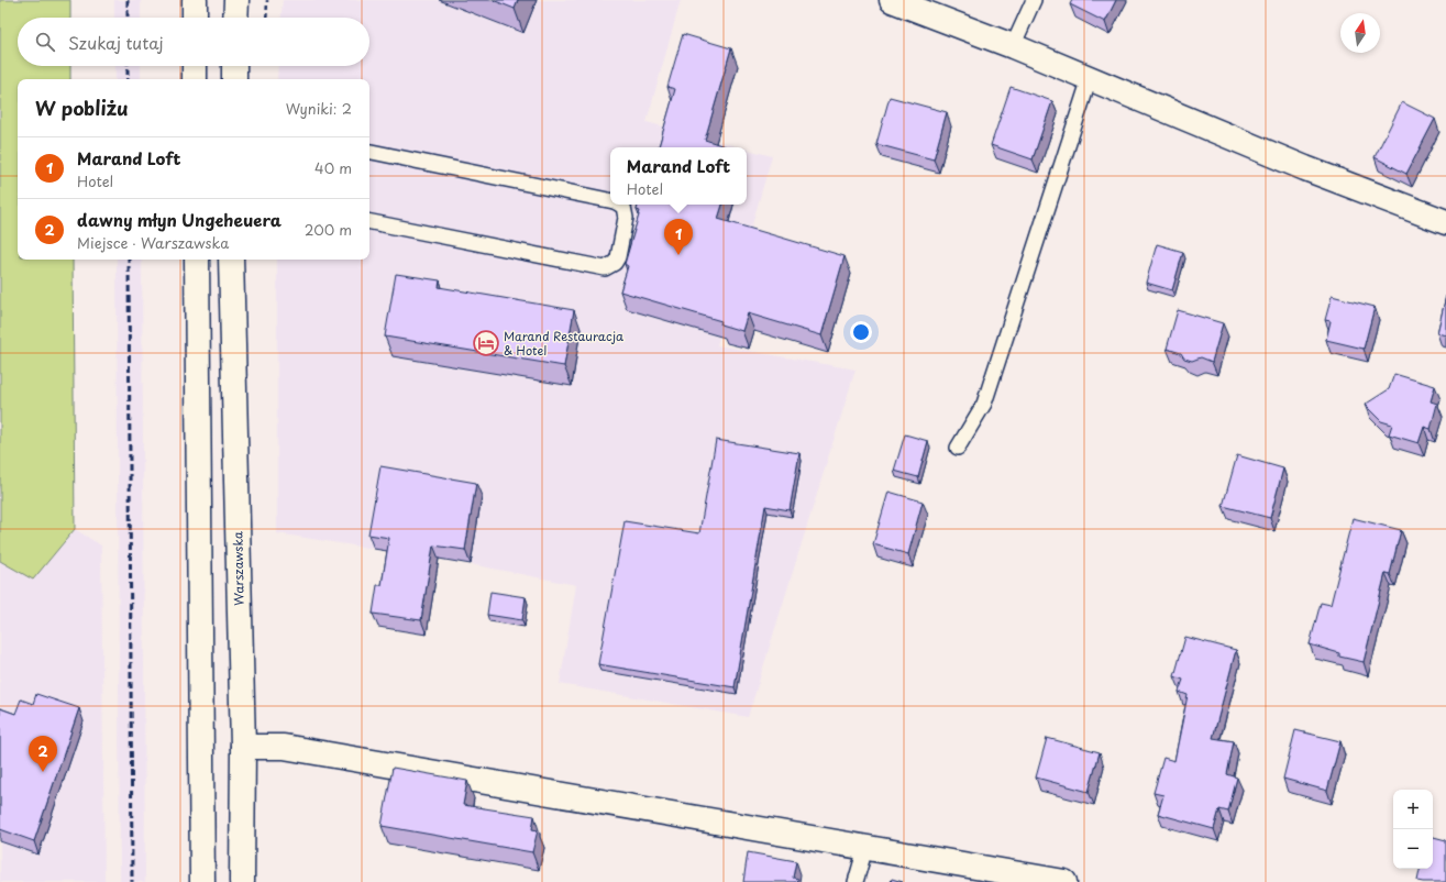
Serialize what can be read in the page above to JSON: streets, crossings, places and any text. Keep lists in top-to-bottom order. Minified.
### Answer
{"streets":{"street":["Warszawska"]},"places":{"hotel":["Marand Restauracja & Hotel"]},"north":"top","page":{"search":"Szukaj tutaj","heading":["W pobliżu","Wyniki: 2"],"list":[{"mark":"1","name":"Marand Loft","note":"Hotel","value":"40 m"},{"mark":"2","name":"dawny młyn Ungeheuera","note":"Miejsce · Warszawska","value":"200 m"}],"popup":["Marand Loft","Hotel"],"pins":["1","2"],"map_buttons":["+","−"]}}
